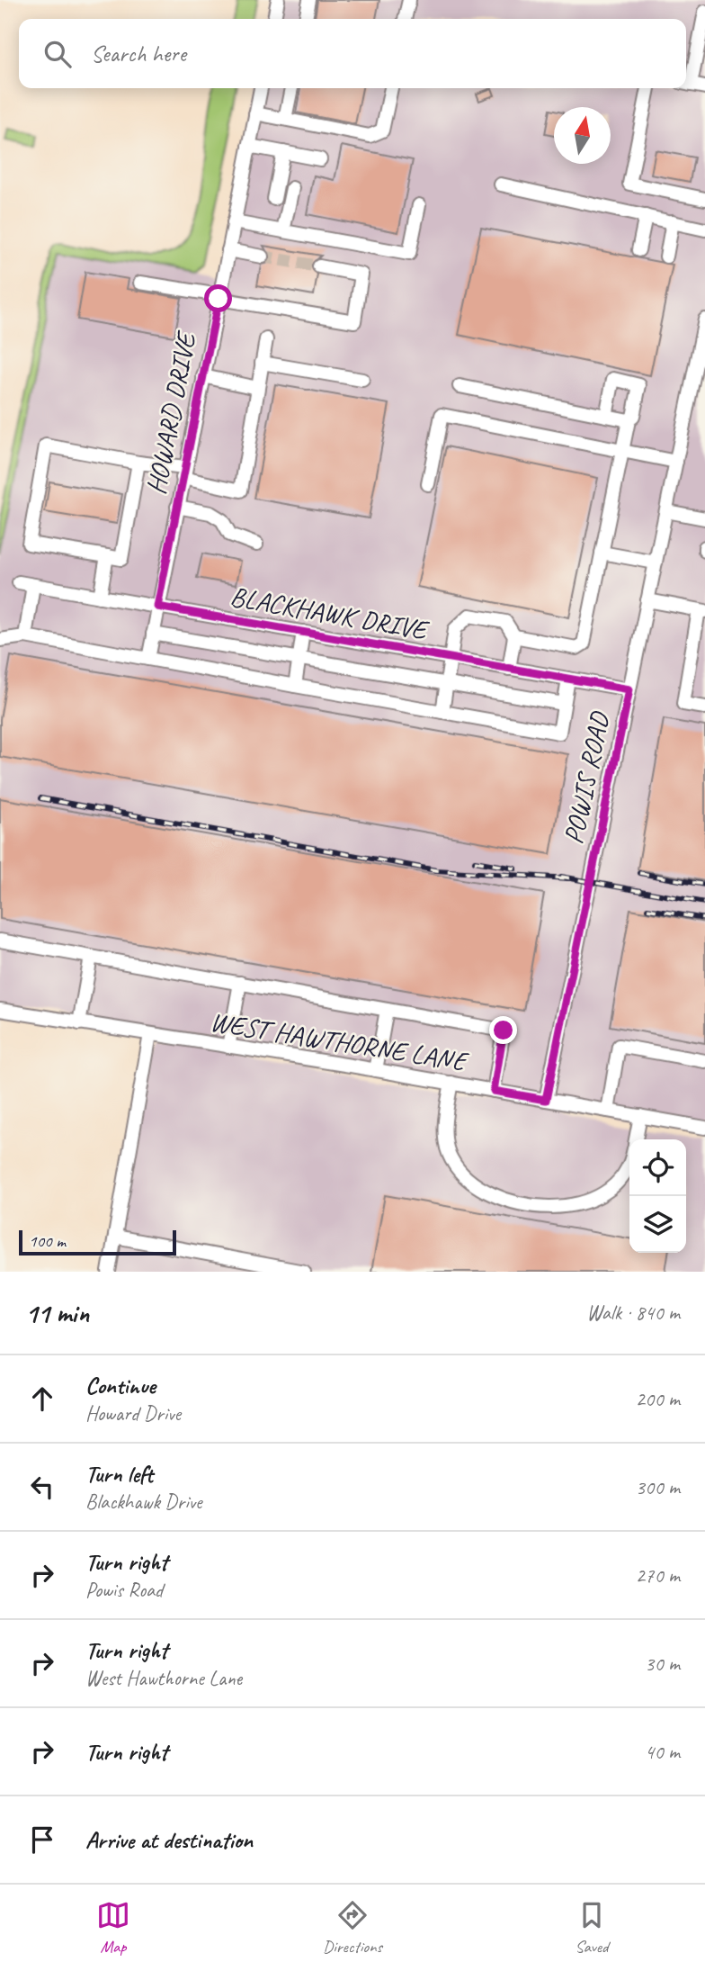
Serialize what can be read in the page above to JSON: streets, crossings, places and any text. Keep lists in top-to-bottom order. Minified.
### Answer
{"streets":{"street":["HOWARD DRIVE","BLACKHAWK DRIVE","POWIS ROAD","WEST HAWTHORNE LANE"]},"crossings":[["HOWARD DRIVE","BLACKHAWK DRIVE"],["BLACKHAWK DRIVE","POWIS ROAD"],["POWIS ROAD","WEST HAWTHORNE LANE"]],"scale_bar":"100 m","north":"top","page":{"search":"Search here","scale":"100 m","heading":["11 min","Walk · 840 m"],"list":[["Continue","Howard Drive","200 m"],["Turn left","Blackhawk Drive","300 m"],["Turn right","Powis Road","270 m"],["Turn right","West Hawthorne Lane","30 m"],["Turn right","40 m"],"Arrive at destination"],"nav":["Map","Directions","Saved"]}}
